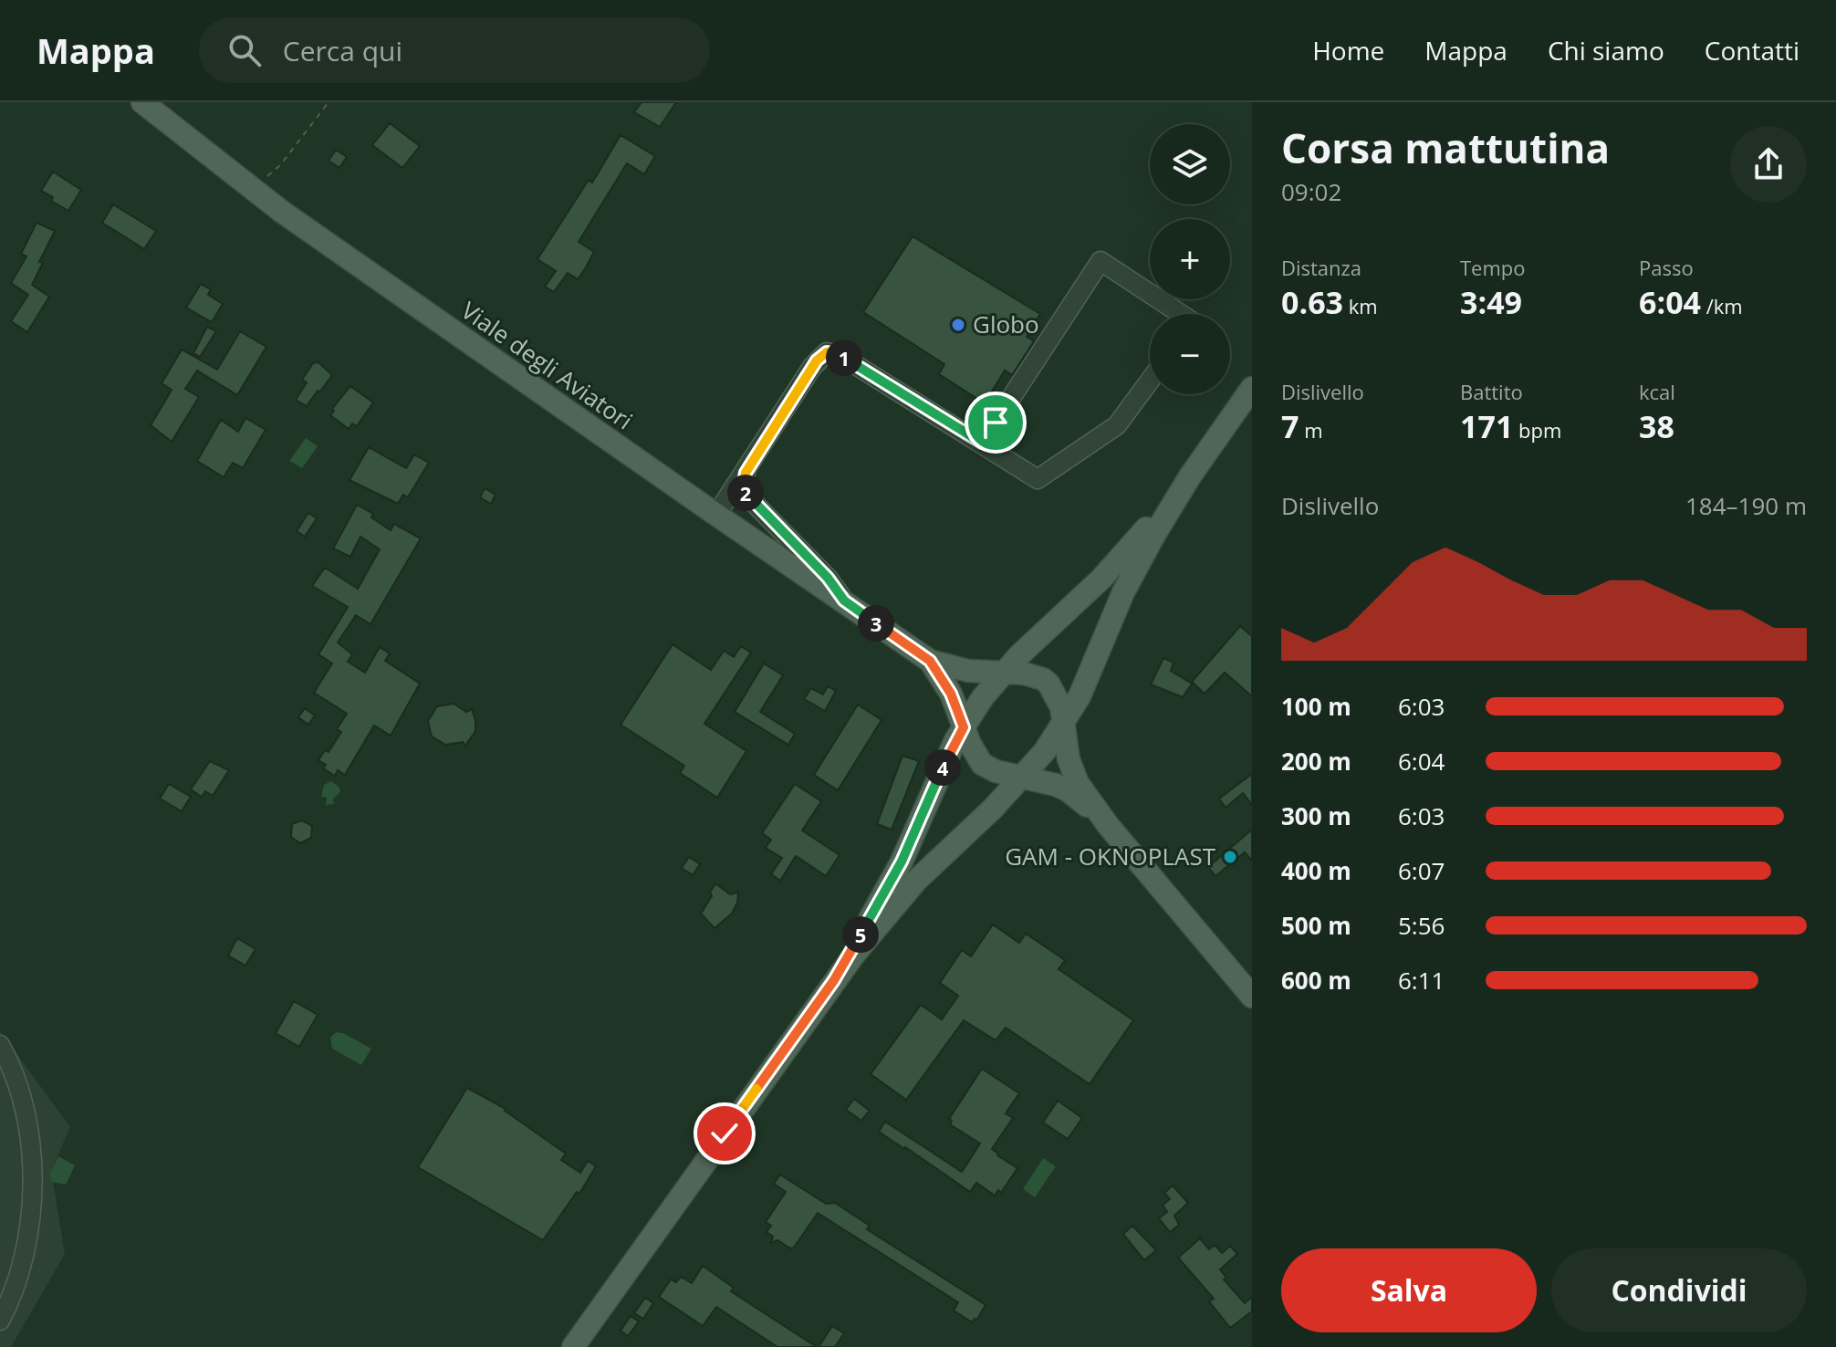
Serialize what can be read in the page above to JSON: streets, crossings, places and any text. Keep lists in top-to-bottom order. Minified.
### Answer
{"streets":{"main road":["Viale degli Aviatori"]},"places":["Globo","GAM - OKNOPLAST"],"page":{"header":"Mappa","search":"Cerca qui","nav":["Home","Mappa","Chi siamo","Contatti"],"heading":["Corsa mattutina","09:02"],"map_buttons":["+","−"],"stats":[["Distanza","0.63 km"],["Tempo","3:49"],["Passo","6:04 /km"],["Dislivello","7 m"],["Battito","171 bpm"],["kcal","38"]],"pins":["1","2","3","4","5"],"chart":["Dislivello","184–190 m"],"list":[{"name":"100 m","note":"6:03"},{"name":"200 m","note":"6:04"},{"name":"300 m","note":"6:03"},{"name":"400 m","note":"6:07"},{"name":"500 m","note":"5:56"},{"name":"600 m","note":"6:11"}],"buttons":["Salva","Condividi"]}}
